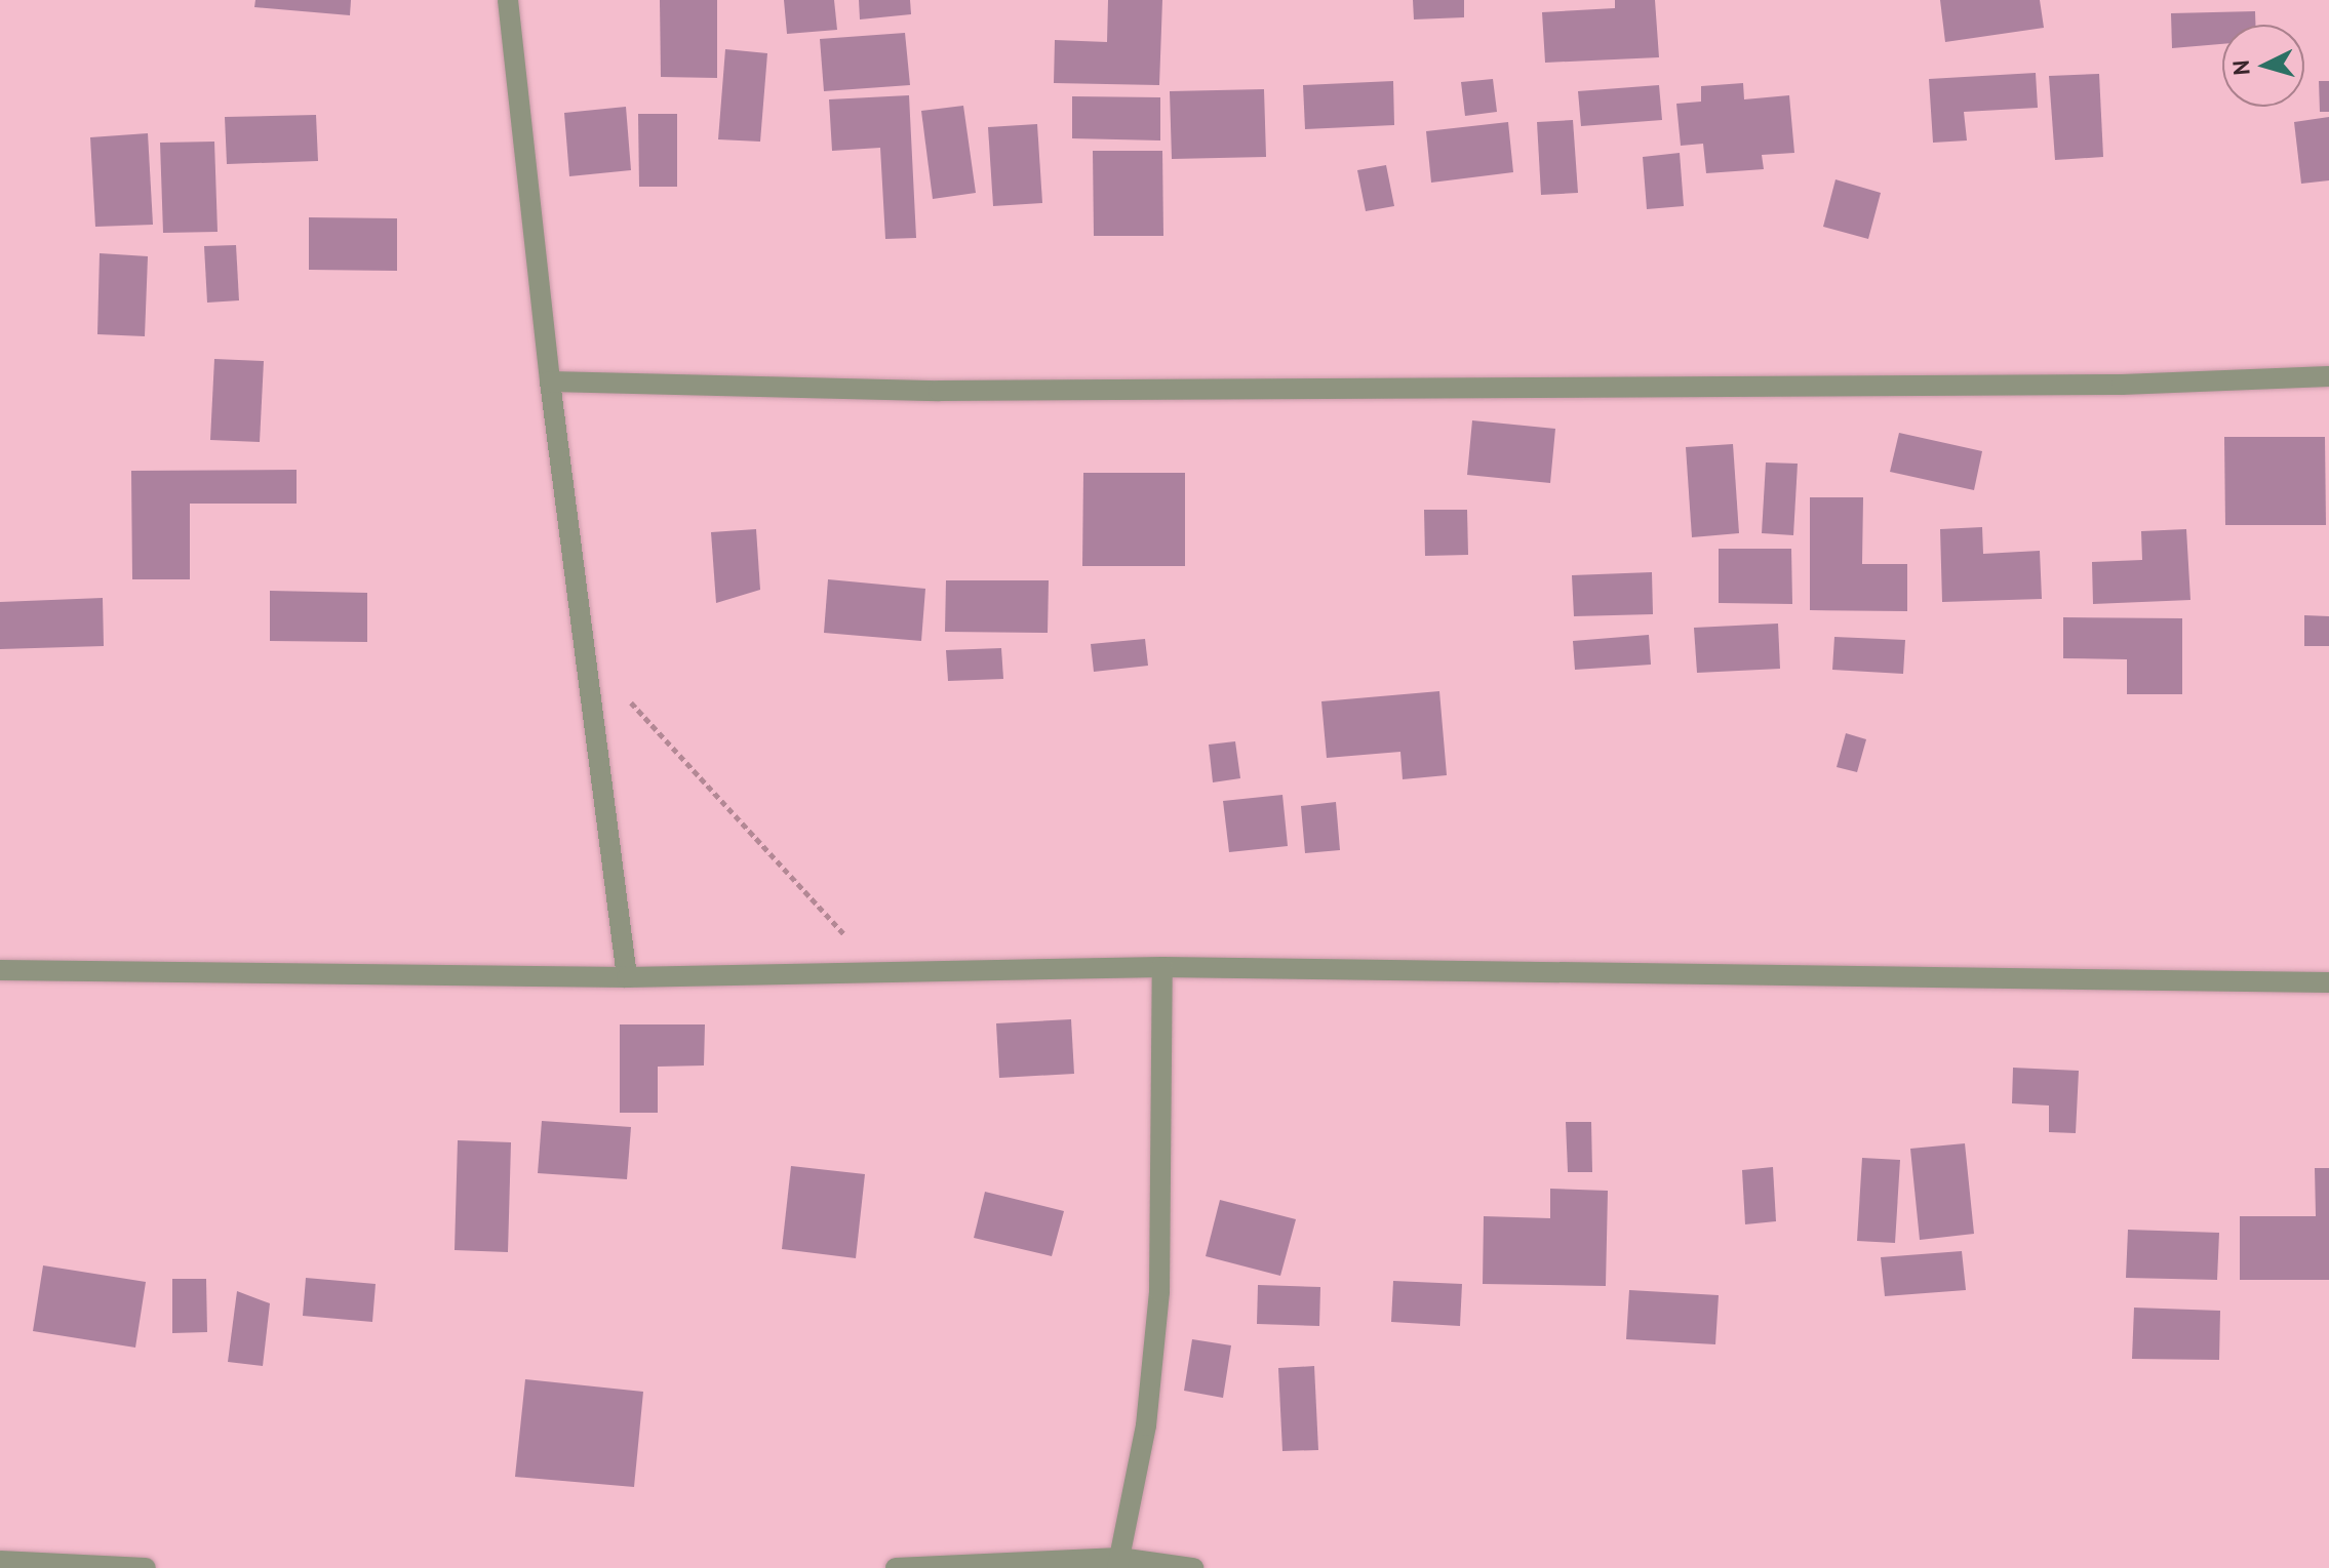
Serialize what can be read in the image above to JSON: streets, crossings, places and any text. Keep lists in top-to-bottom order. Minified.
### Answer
{"north":"left"}
